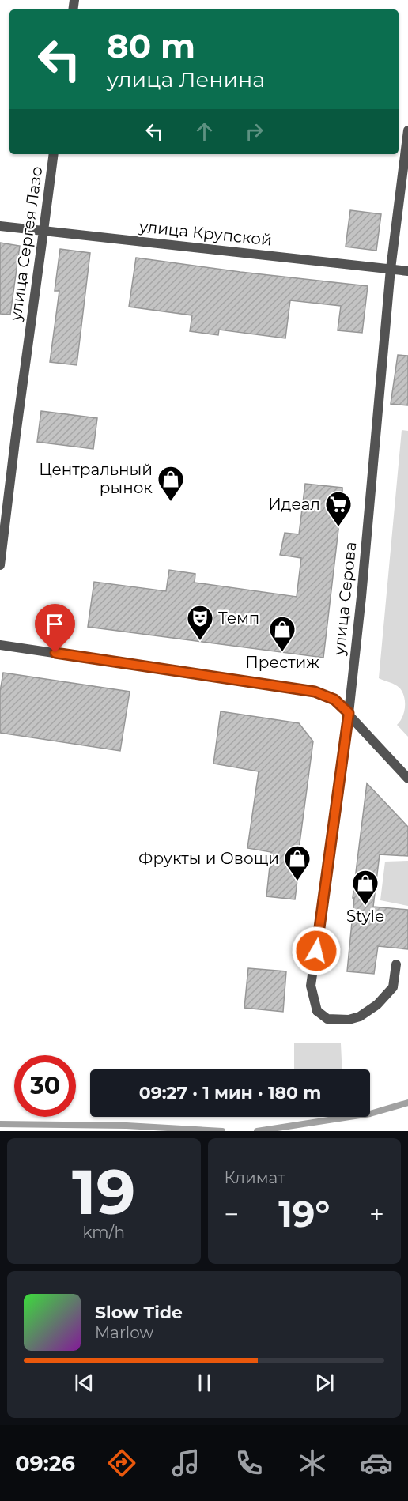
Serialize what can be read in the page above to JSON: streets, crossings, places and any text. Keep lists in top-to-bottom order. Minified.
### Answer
{"streets":{"street":["улица Крупской","улица Сергея Лазо","улица Серова"]},"crossings":[["улица Крупской","улица Сергея Лазо"],["улица Крупской","улица Серова"]],"places":{"shop":["Центральный рынок","Престиж","Фрукты и Овощи","Style"],"supermarket":["Идеал"],"theatre":["Темп"]},"page":{"turn":["80 m","улица Ленина"],"limit":"30","trip":"09:27 · 1 мин · 180 m","tile":[["19","km/h"],"Климат"],"heat":["−","19°","+"],"song":["Slow Tide","Marlow"],"tabs":"09:26"}}
